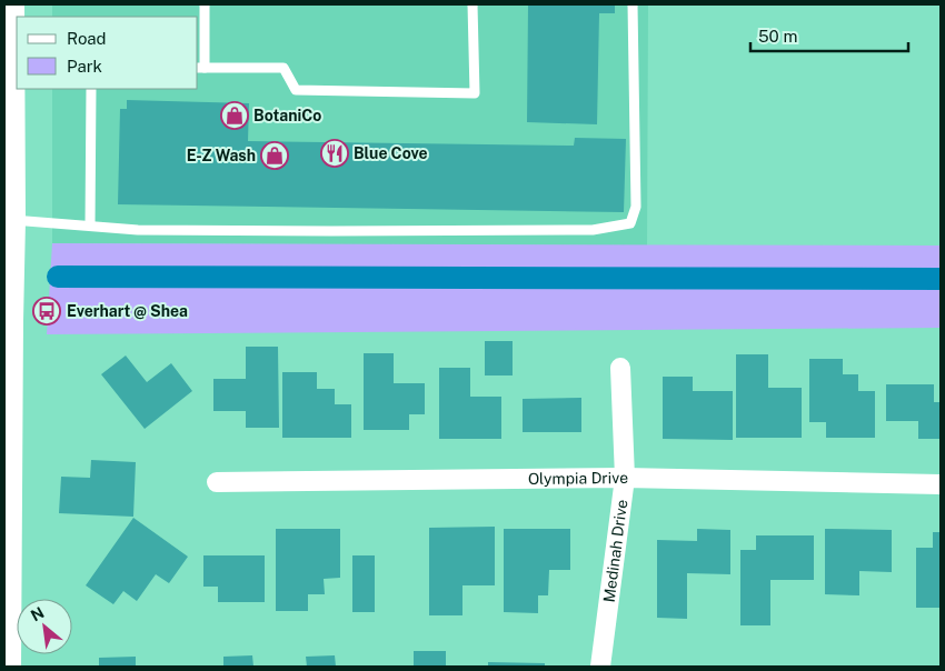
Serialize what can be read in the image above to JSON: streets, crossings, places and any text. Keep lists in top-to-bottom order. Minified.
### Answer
{"streets":{"street":["Olympia Drive","Medinah Drive"]},"crossings":[["Olympia Drive","Medinah Drive"]],"places":{"shop":["BotaniCo","E-Z Wash"],"restaurant":["Blue Cove"],"bus stop":["Everhart @ Shea"]},"legend":["Road","Park"],"scale_bar":"50 m","north":"top left"}
